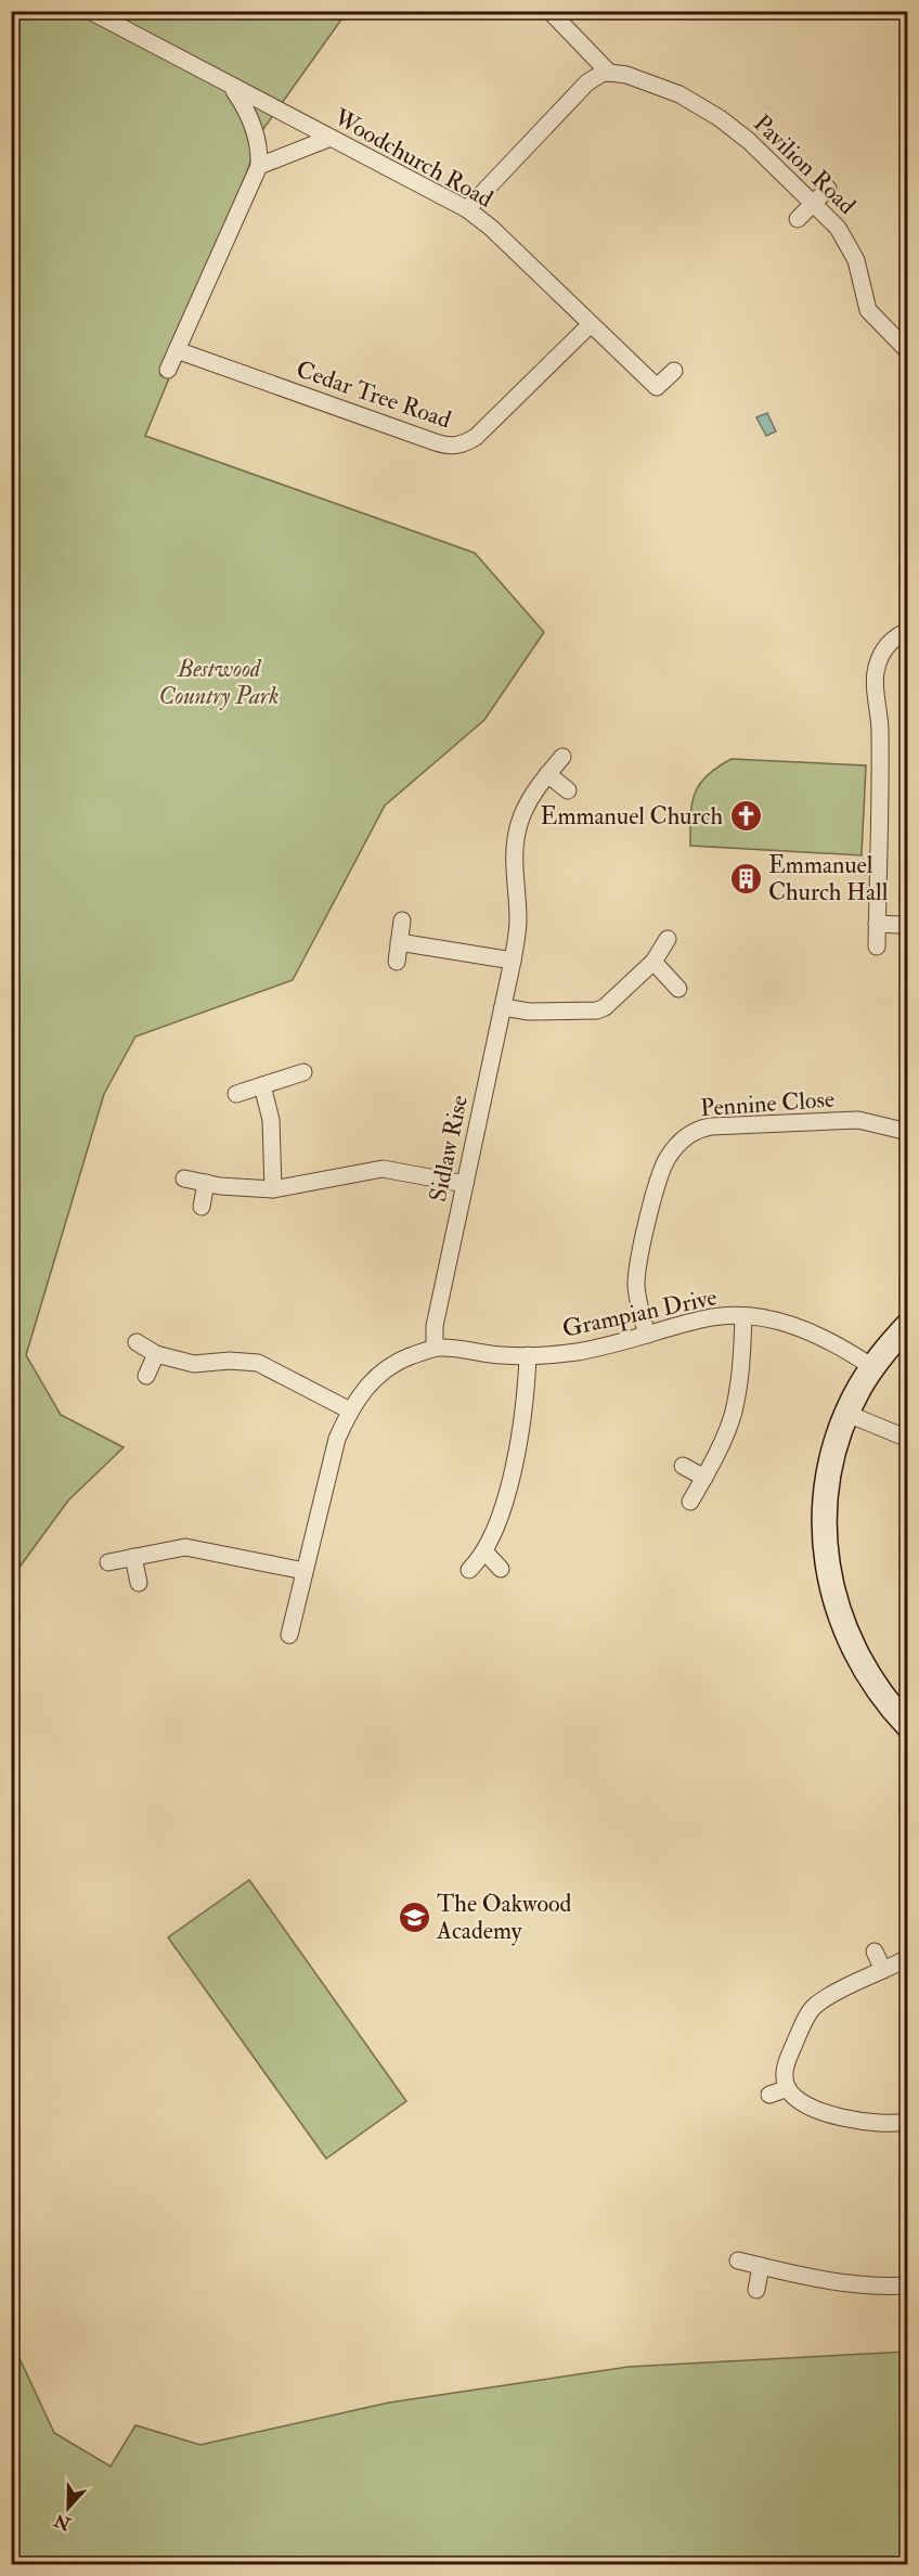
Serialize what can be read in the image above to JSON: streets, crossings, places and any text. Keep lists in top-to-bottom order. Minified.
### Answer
{"streets":{"street":["Woodchurch Road","Pavilion Road","Cedar Tree Road","Pennine Close","Sidlaw Rise","Grampian Drive"]},"crossings":[["Woodchurch Road","Cedar Tree Road"],["Pennine Close","Grampian Drive"],["Sidlaw Rise","Grampian Drive"]],"parks":["Bestwood Country Park"],"places":{"church":["Emmanuel Church"],"building":["Emmanuel Church Hall"],"school or university":["The Oakwood Academy"]},"north":"bottom"}
